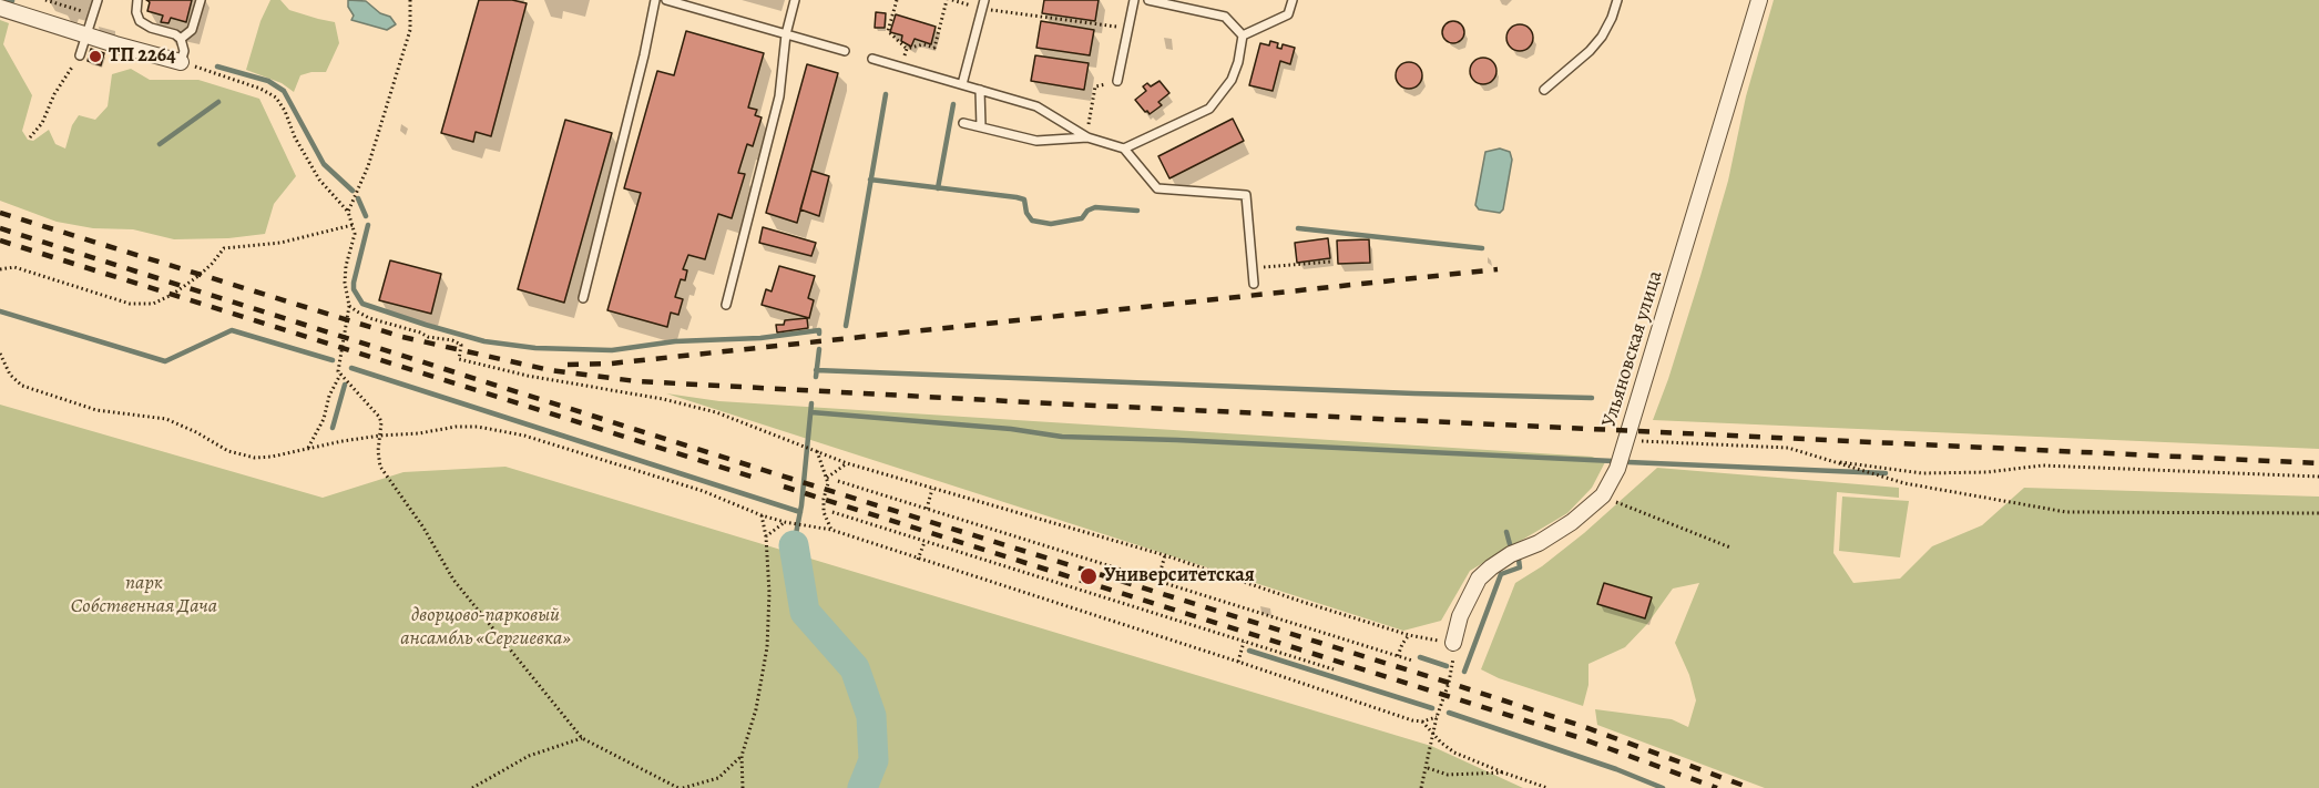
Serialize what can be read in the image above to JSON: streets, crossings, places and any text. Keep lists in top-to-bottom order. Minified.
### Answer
{"streets":{"street":["Ульяновская улица"]},"parks":["парк Собственная Дача","дворцово-парковый ансамбль «Сергиевка»"],"places":["ТП 2264","Университетская"]}
